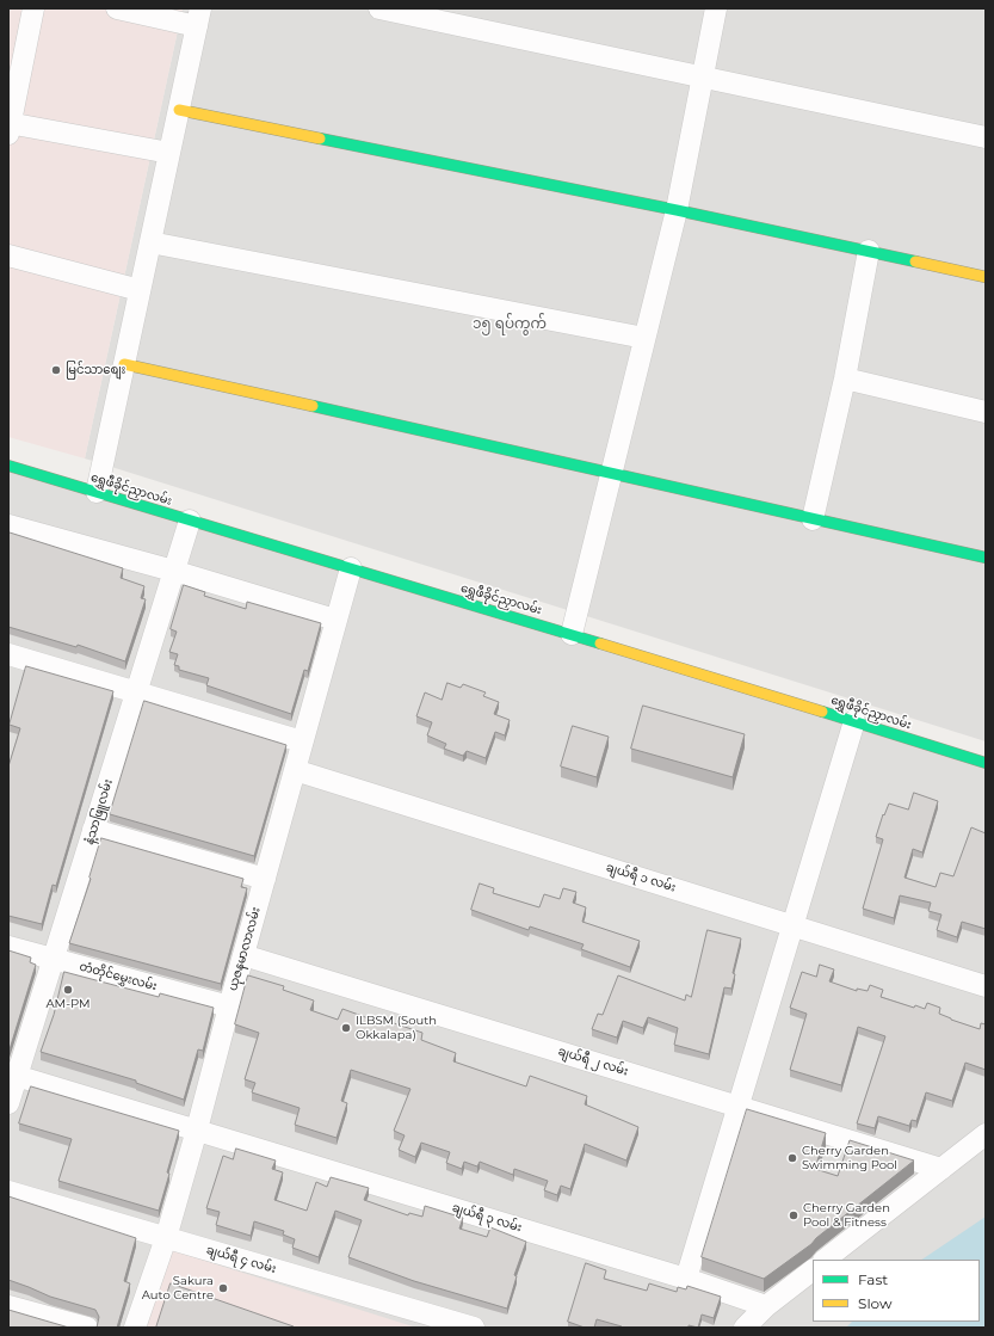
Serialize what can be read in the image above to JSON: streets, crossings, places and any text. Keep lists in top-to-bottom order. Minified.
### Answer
{"streets":{"street":["ရွှေဖီခိုင်ညှာလမ်း","နံ့သာဖြူလမ်း","ချယ်ရီ ၁ လမ်း","ယုဇနမာလာလမ်း","တံတိုင်မွှေးလမ်း","ချယ်ရီ ၂ လမ်း","ချယ်ရီ ၃ လမ်း","ချယ်ရီ ၄ လမ်း"]},"crossings":[["ရွှေဖီခိုင်ညှာလမ်း","နံ့သာဖြူလမ်း"],["ရွှေဖီခိုင်ညှာလမ်း","ယုဇနမာလာလမ်း"],["နံ့သာဖြူလမ်း","တံတိုင်မွှေးလမ်း"],["ချယ်ရီ ၁ လမ်း","ယုဇနမာလာလမ်း"],["ယုဇနမာလာလမ်း","တံတိုင်မွှေးလမ်း"],["ယုဇနမာလာလမ်း","ချယ်ရီ ၂ လမ်း"],["ယုဇနမာလာလမ်း","ချယ်ရီ ၃ လမ်း"],["ယုဇနမာလာလမ်း","ချယ်ရီ ၄ လမ်း"]],"districts":["၁၅ ရပ်ကွက်"],"places":["မြင်သာစျေး","AM-PM","ILBSM (South Okkalapa)","Cherry Garden Swimming Pool","Cherry Garden Pool & Fitness","Sakura Auto Centre"],"legend":["Fast","Slow"]}
